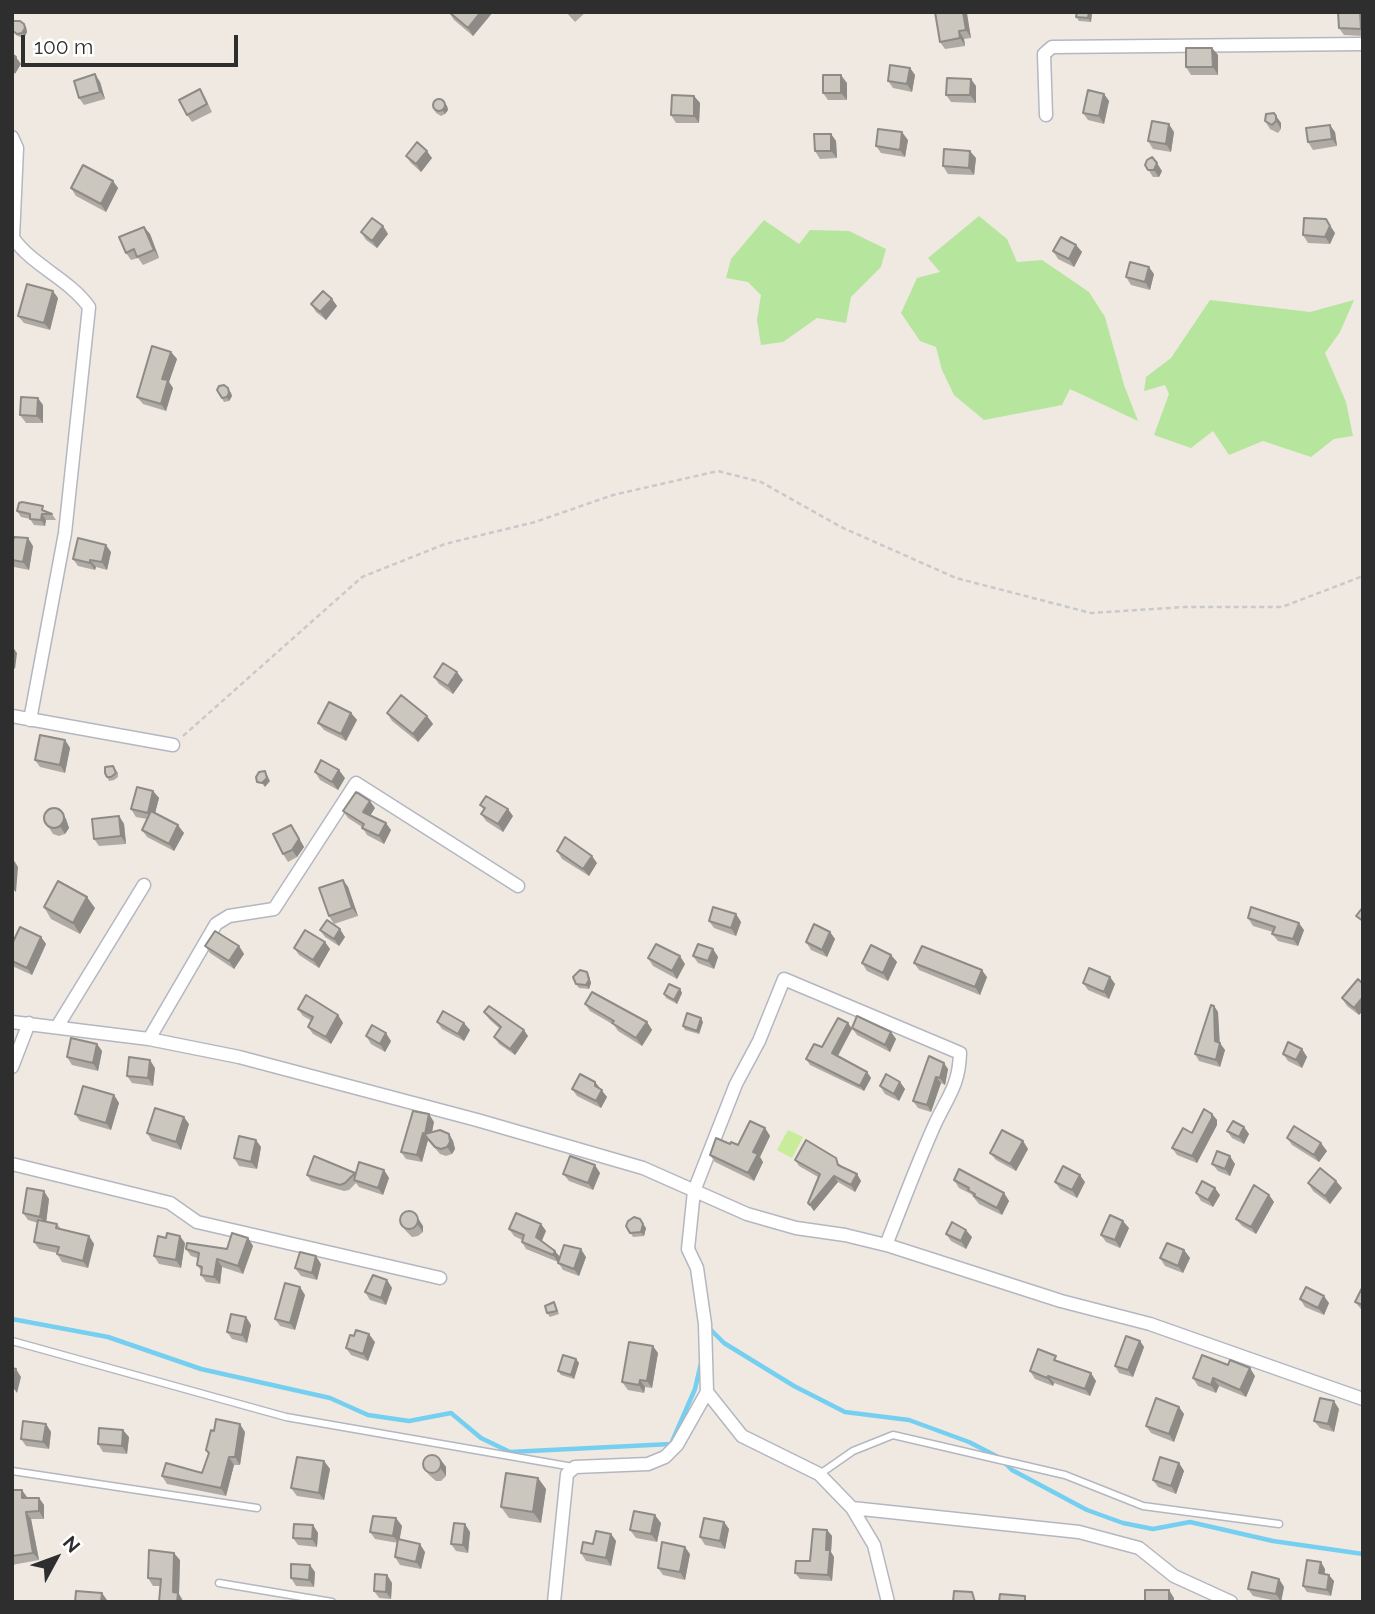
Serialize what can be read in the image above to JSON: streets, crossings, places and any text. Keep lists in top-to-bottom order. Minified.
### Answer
{"scale_bar":"100 m","north":"top right"}
